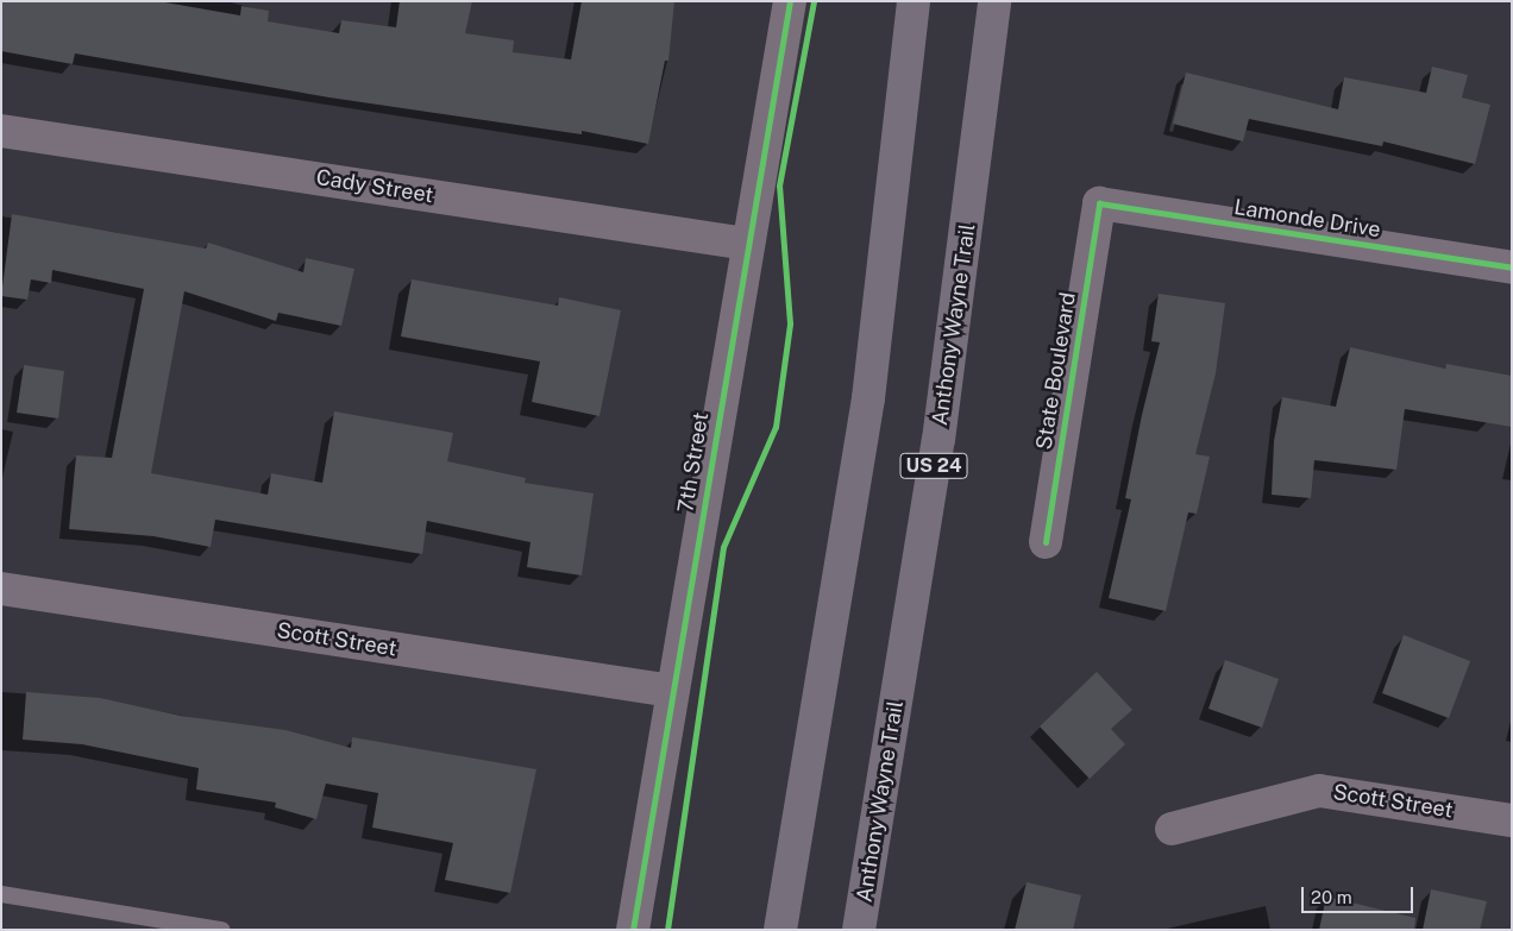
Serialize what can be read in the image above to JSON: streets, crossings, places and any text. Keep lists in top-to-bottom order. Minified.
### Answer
{"streets":{"highway":["Anthony Wayne Trail","US 24"],"street":["Cady Street","Lamonde Drive","State Boulevard","7th Street","Scott Street"]},"crossings":[["Cady Street","7th Street"],["Lamonde Drive","State Boulevard"],["7th Street","Scott Street"]],"scale_bar":"20 m"}
